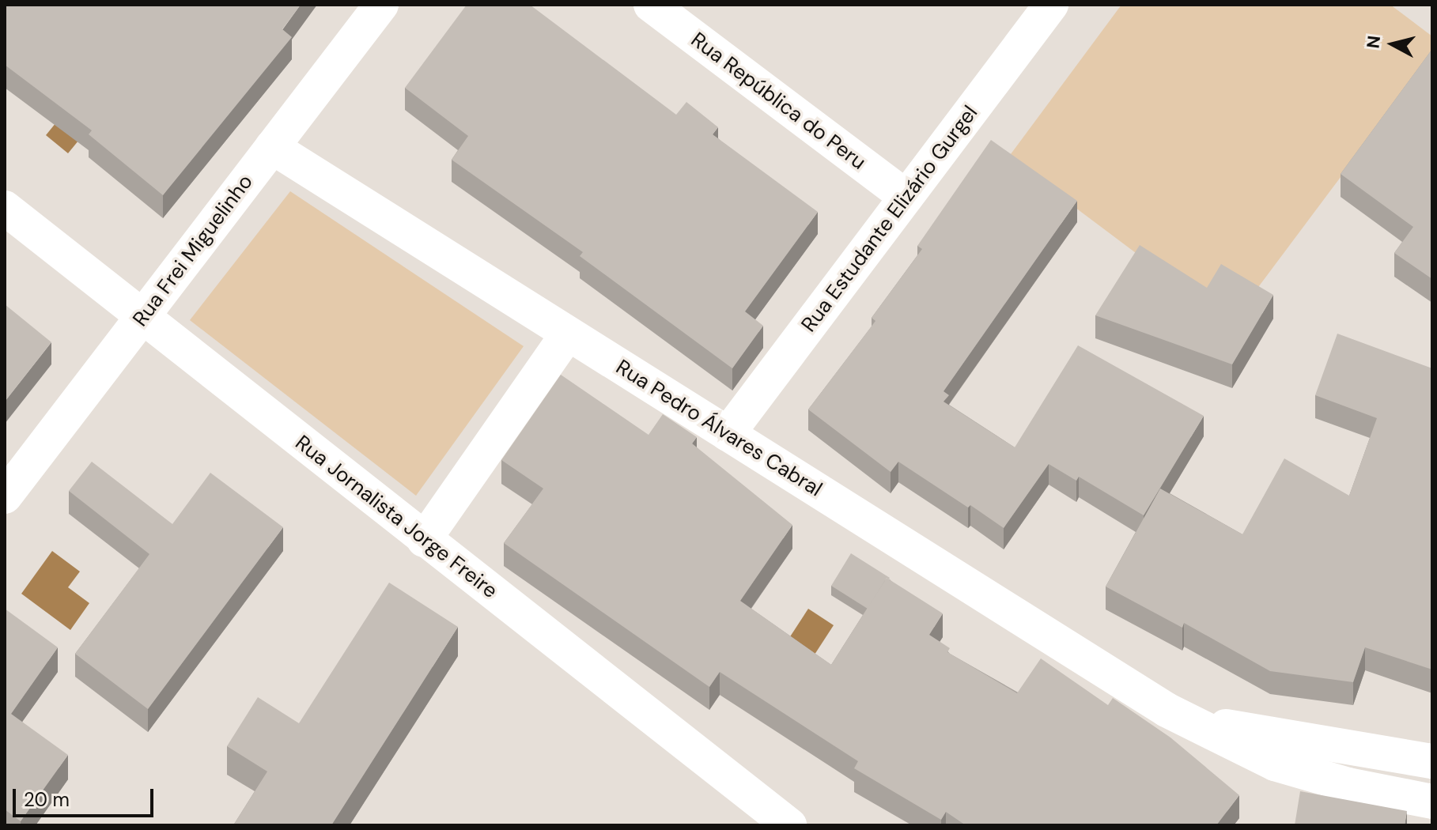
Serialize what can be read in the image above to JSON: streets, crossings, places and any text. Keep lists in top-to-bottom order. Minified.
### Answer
{"streets":{"street":["Rua República do Peru","Rua Estudante Elizário Gurgel","Rua Frei Miguelinho","Rua Pedro Álvares Cabral","Rua Jornalista Jorge Freire"]},"crossings":[["Rua República do Peru","Rua Estudante Elizário Gurgel"],["Rua Estudante Elizário Gurgel","Rua Pedro Álvares Cabral"],["Rua Frei Miguelinho","Rua Pedro Álvares Cabral"],["Rua Frei Miguelinho","Rua Jornalista Jorge Freire"]],"scale_bar":"20 m","north":"left"}
